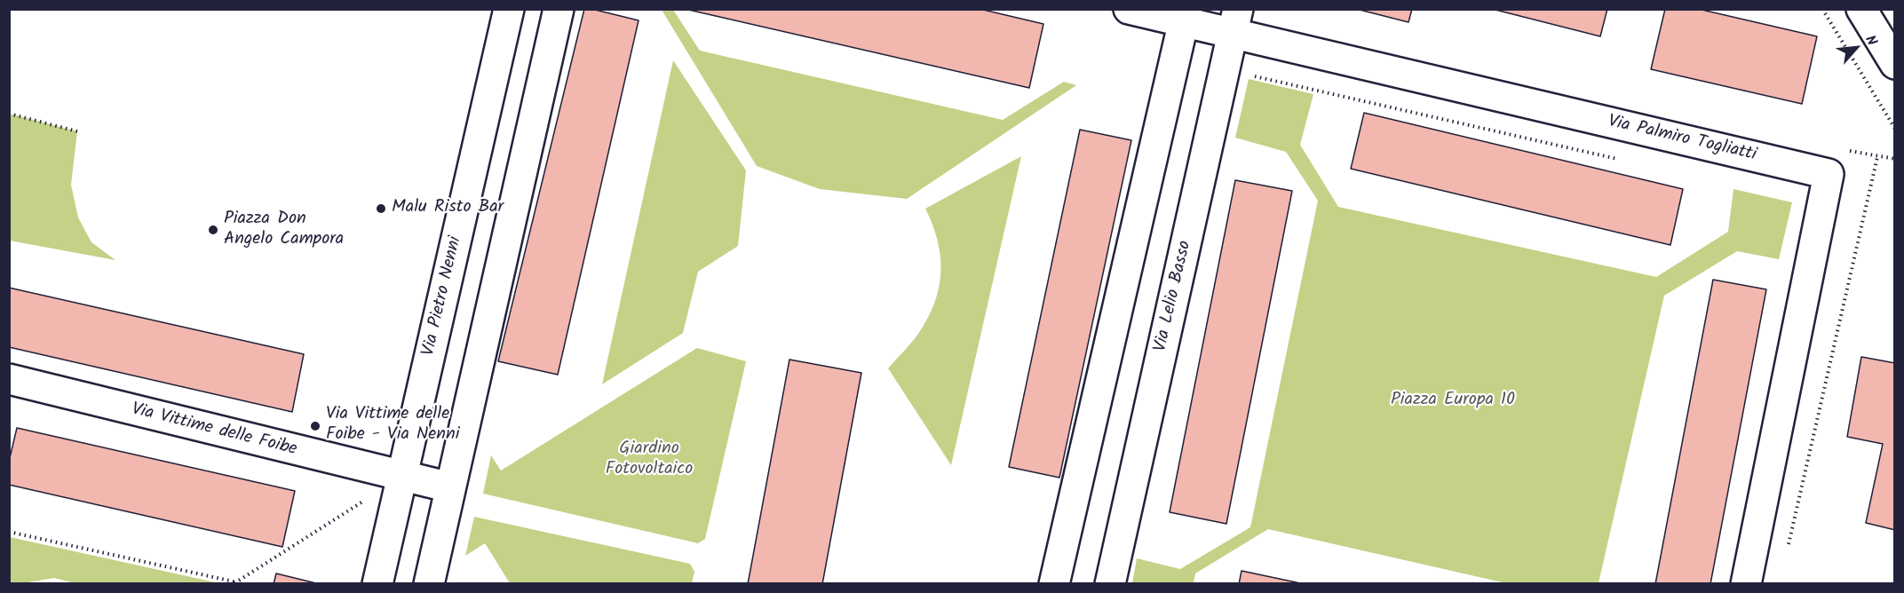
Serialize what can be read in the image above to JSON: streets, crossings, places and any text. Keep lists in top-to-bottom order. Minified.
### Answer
{"streets":{"street":["Via Palmiro Togliatti","Via Pietro Nenni","Via Lelio Basso","Via Vittime delle Foibe"]},"crossings":[["Via Palmiro Togliatti","Via Lelio Basso"],["Via Pietro Nenni","Via Vittime delle Foibe"]],"parks":["Piazza Europa 10","Giardino Fotovoltaico"],"places":["Malu Risto Bar","Piazza Don Angelo Campora","Via Vittime delle Foibe - Via Nenni"],"north":"top right"}
